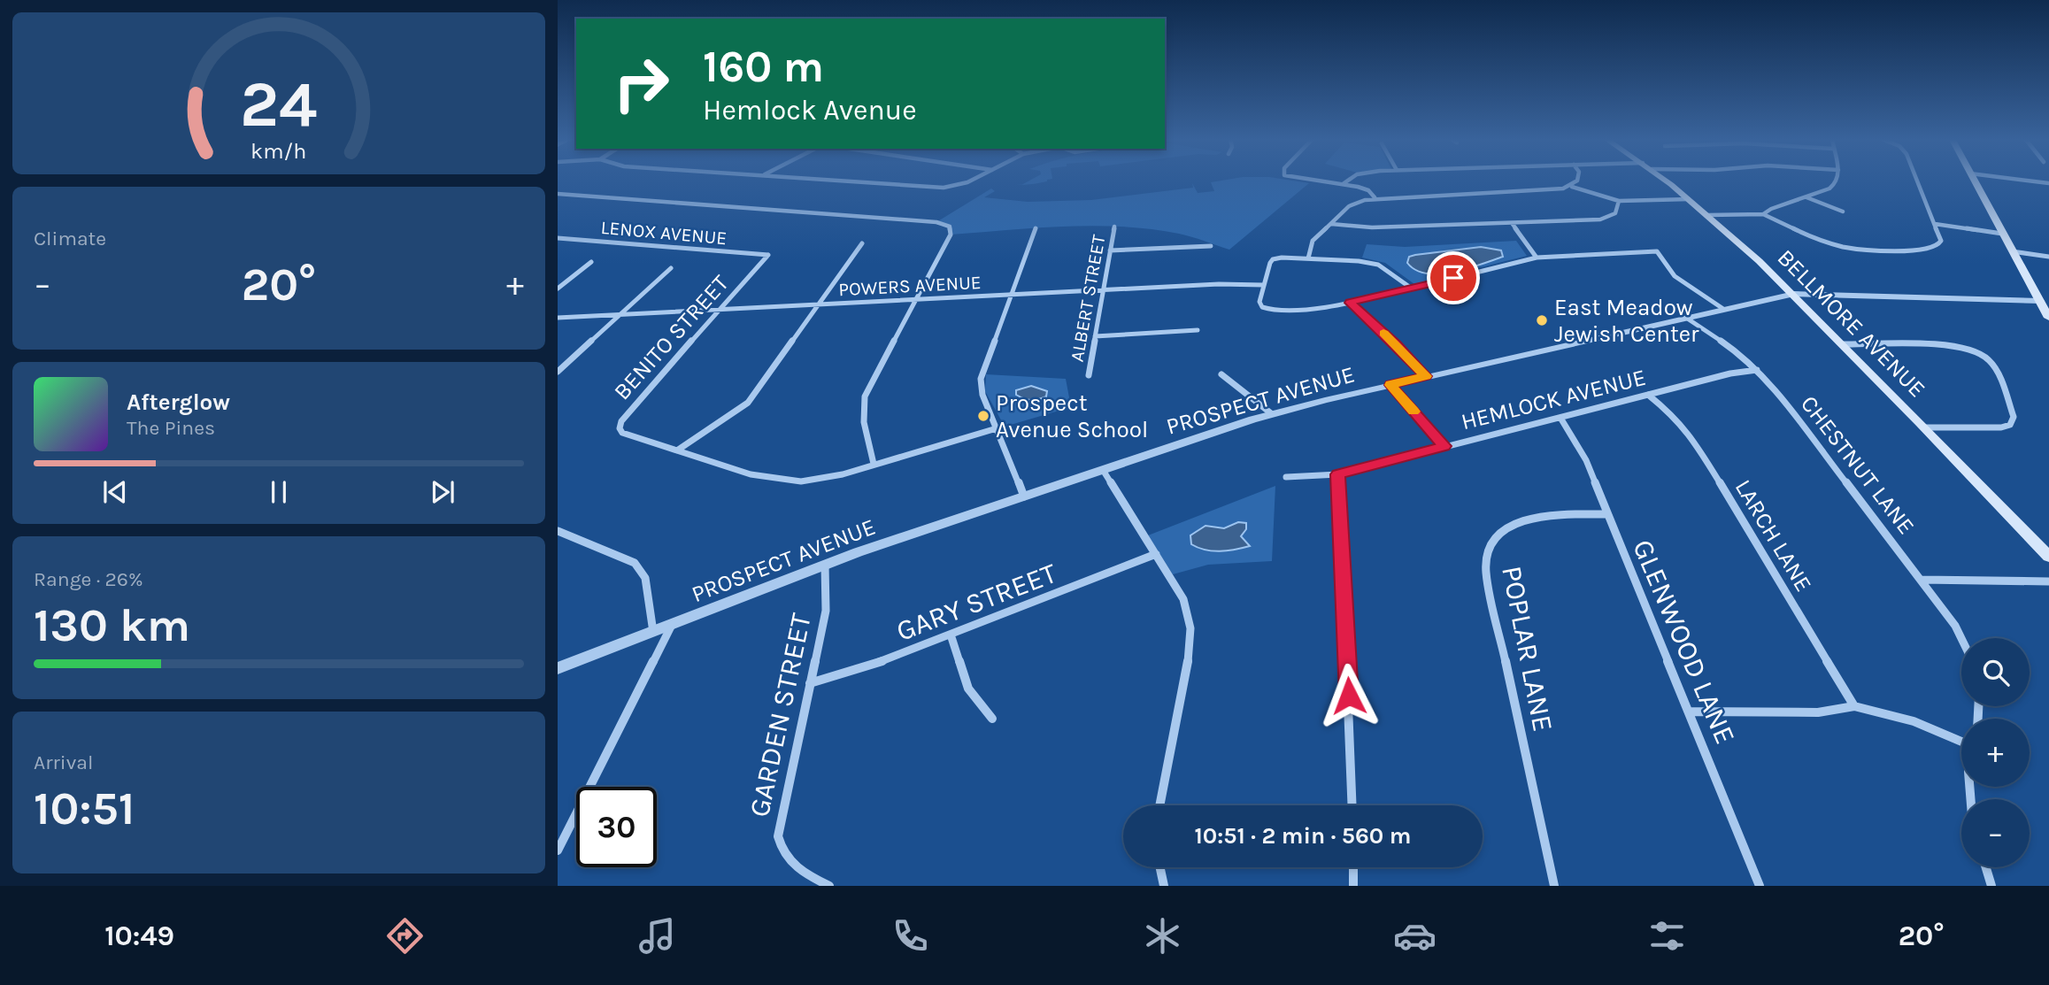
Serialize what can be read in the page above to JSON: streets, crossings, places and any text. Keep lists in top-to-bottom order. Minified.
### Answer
{"streets":{"main road":["BELLMORE AVENUE"],"street":["LENOX AVENUE","POWERS AVENUE","ALBERT STREET","BENITO STREET","HEMLOCK AVENUE","PROSPECT AVENUE","CHESTNUT LANE","LARCH LANE","GARY STREET","GLENWOOD LANE","POPLAR LANE","GARDEN STREET"]},"crossings":[["LENOX AVENUE","BENITO STREET"],["POWERS AVENUE","ALBERT STREET"],["POWERS AVENUE","BENITO STREET"],["BELLMORE AVENUE","PROSPECT AVENUE"],["HEMLOCK AVENUE","CHESTNUT LANE"],["HEMLOCK AVENUE","LARCH LANE"],["HEMLOCK AVENUE","GLENWOOD LANE"],["PROSPECT AVENUE","CHESTNUT LANE"],["PROSPECT AVENUE","GARDEN STREET"],["GARY STREET","GARDEN STREET"],["GLENWOOD LANE","POPLAR LANE"]],"places":["East Meadow Jewish Center","Prospect Avenue School"],"page":{"turn":["160 m","Hemlock Avenue"],"tile":["Climate",["Range · 26%","130 km"],["Arrival","10:51"]],"heat":["−","20°","+"],"song":["Afterglow","The Pines"],"map_buttons":["+","−"],"limit":"30","trip":"10:51 · 2 min · 560 m","tabs":["10:49","20°"],"gauge":["24","km/h"]}}
